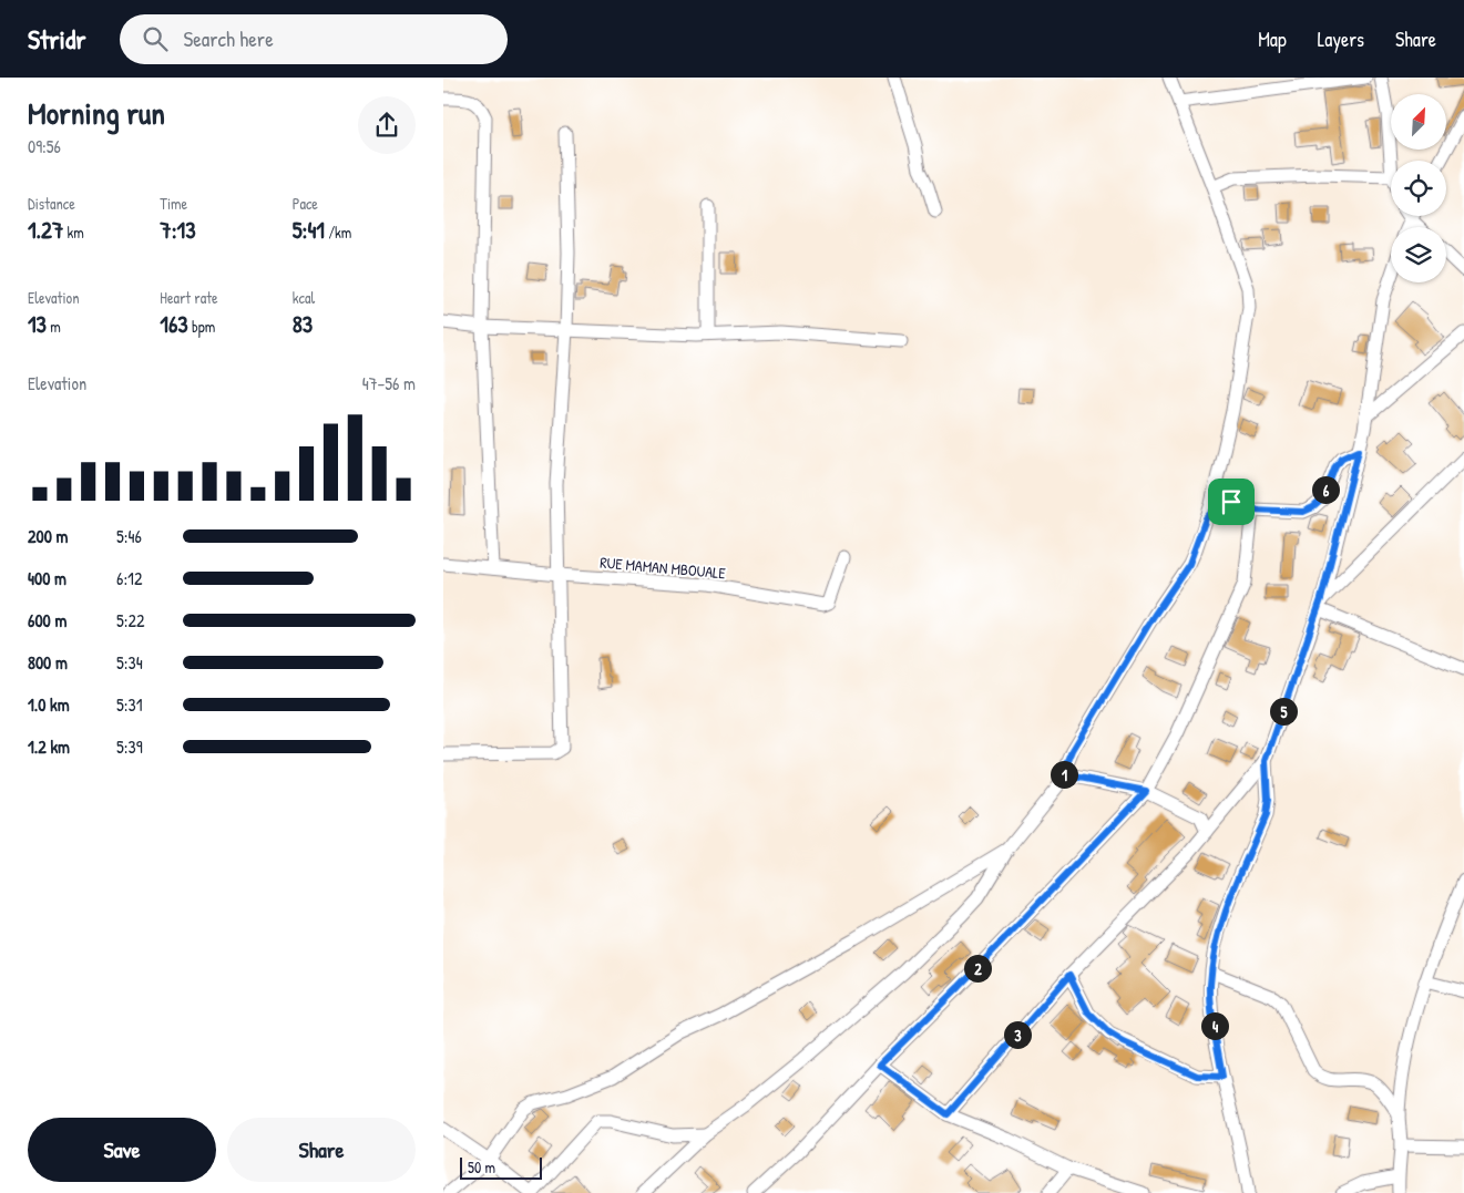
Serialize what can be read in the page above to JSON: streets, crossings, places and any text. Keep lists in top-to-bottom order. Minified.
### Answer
{"streets":{"street":["RUE MAMAN MBOUALE"]},"scale_bar":"50 m","north":"top right","page":{"header":"Stridr","search":"Search here","nav":["Map","Layers","Share"],"heading":["Morning run","09:56"],"stats":[["Distance","1.27 km"],["Time","7:13"],["Pace","5:41 /km"],["Elevation","13 m"],["Heart rate","163 bpm"],["kcal","83"]],"chart":["Elevation","47–56 m"],"pins":["6","5","1","2","4","3"],"list":[{"name":"200 m","note":"5:46"},{"name":"400 m","note":"6:12"},{"name":"600 m","note":"5:22"},{"name":"800 m","note":"5:34"},{"name":"1.0 km","note":"5:31"},{"name":"1.2 km","note":"5:39"}],"buttons":["Save","Share"],"scale":"50 m"}}
